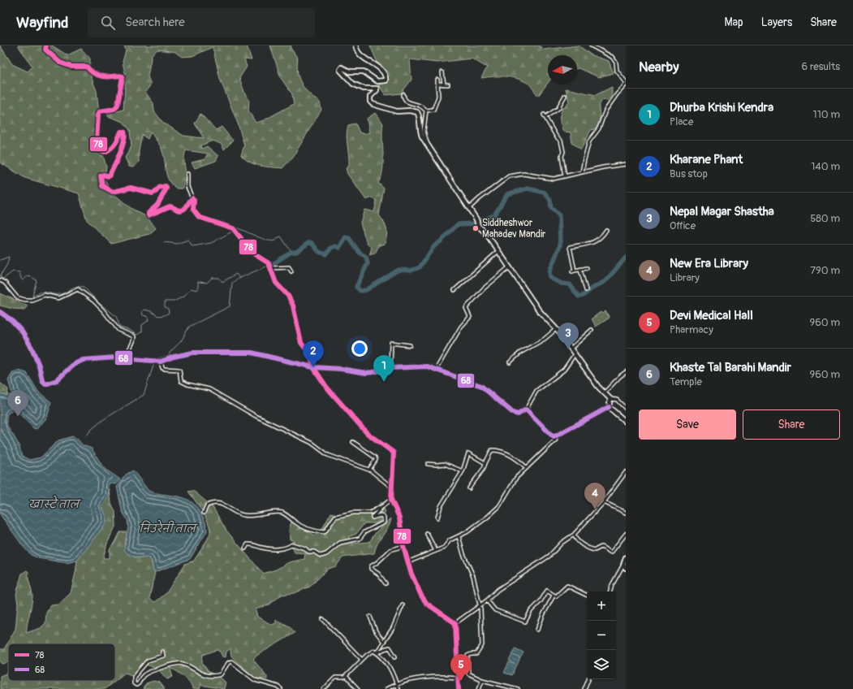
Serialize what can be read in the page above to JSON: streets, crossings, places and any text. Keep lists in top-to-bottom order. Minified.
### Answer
{"water":["खास्टे ताल","निउरेनी ताल"],"places":["Siddheshwor Mahadev Mandir"],"lines":["transit line 78","transit line 68"],"legend":["78","68"],"north":"left","page":{"header":"Wayfind","search":"Search here","nav":["Map","Layers","Share"],"heading":["Nearby","6 results"],"list":[{"mark":"1","name":"Dhurba Krishi Kendra","note":"Place","value":"110 m"},{"mark":"2","name":"Kharane Phant","note":"Bus stop","value":"140 m"},{"mark":"3","name":"Nepal Magar Shastha","note":"Office","value":"580 m"},{"mark":"4","name":"New Era Library","note":"Library","value":"790 m"},{"mark":"5","name":"Devi Medical Hall","note":"Pharmacy","value":"960 m"},{"mark":"6","name":"Khaste Tal Barahi Mandir","note":"Temple","value":"960 m"}],"pins":["3","2","1","6","4","5"],"buttons":["Save","Share"],"map_buttons":["+","−"]}}
